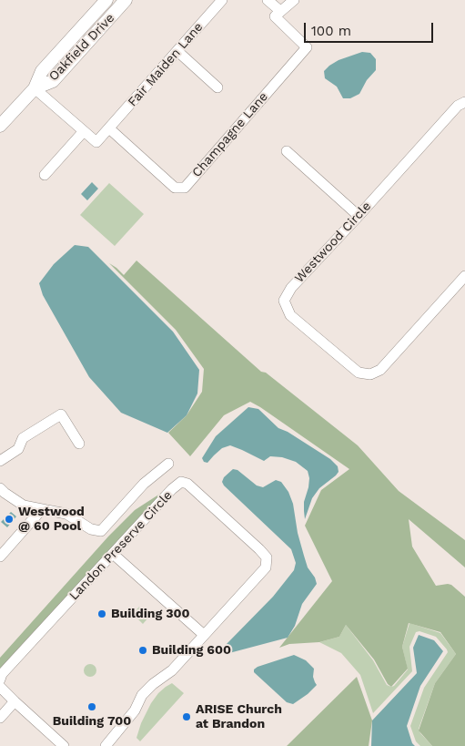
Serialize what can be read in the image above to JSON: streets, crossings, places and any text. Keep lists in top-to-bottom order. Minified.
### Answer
{"streets":{"street":["Oakfield Drive","Fair Maiden Lane","Champagne Lane","Westwood Circle","Landon Preserve Circle"]},"crossings":[["Fair Maiden Lane","Champagne Lane"]],"places":["Westwood @ 60 Pool","Building 300","Building 600","Building 700","ARISE Church at Brandon"],"scale_bar":"100 m"}
